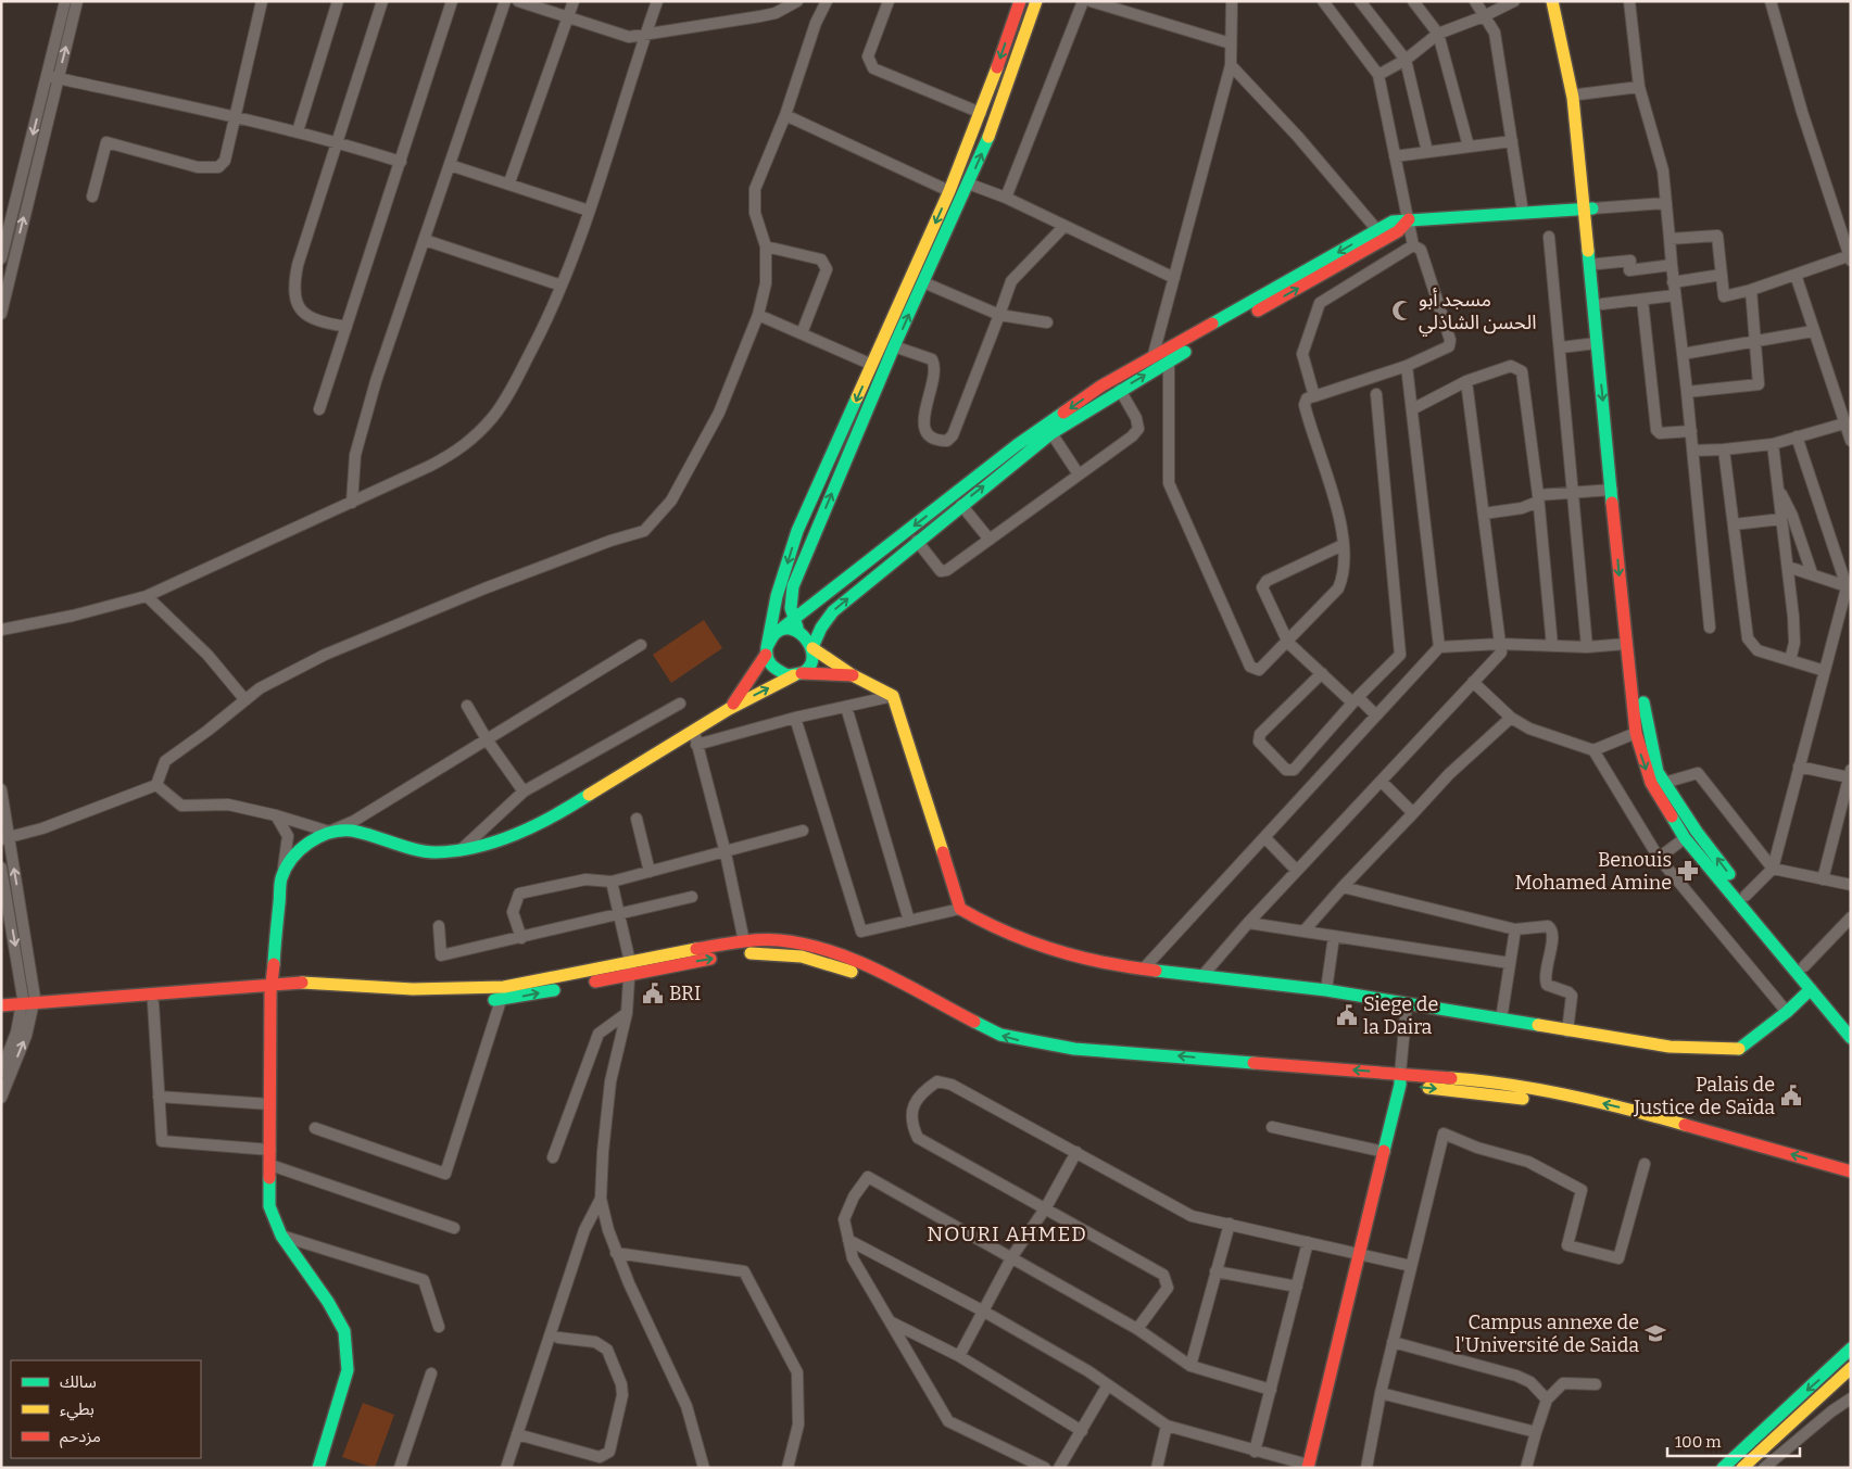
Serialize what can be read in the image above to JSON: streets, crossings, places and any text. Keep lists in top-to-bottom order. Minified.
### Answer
{"districts":["NOURI AHMED"],"places":{"mosque":["مسجد أبو الحسن الشاذلي"],"pharmacy":["Benouis Mohamed Amine"],"public building":["BRI","Siege de la Daira","Palais de Justice de Saïda"],"school or university":["Campus annexe de l'Université de Saida"]},"legend":["سالك","بطيء","مزدحم"],"scale_bar":"100 m"}
